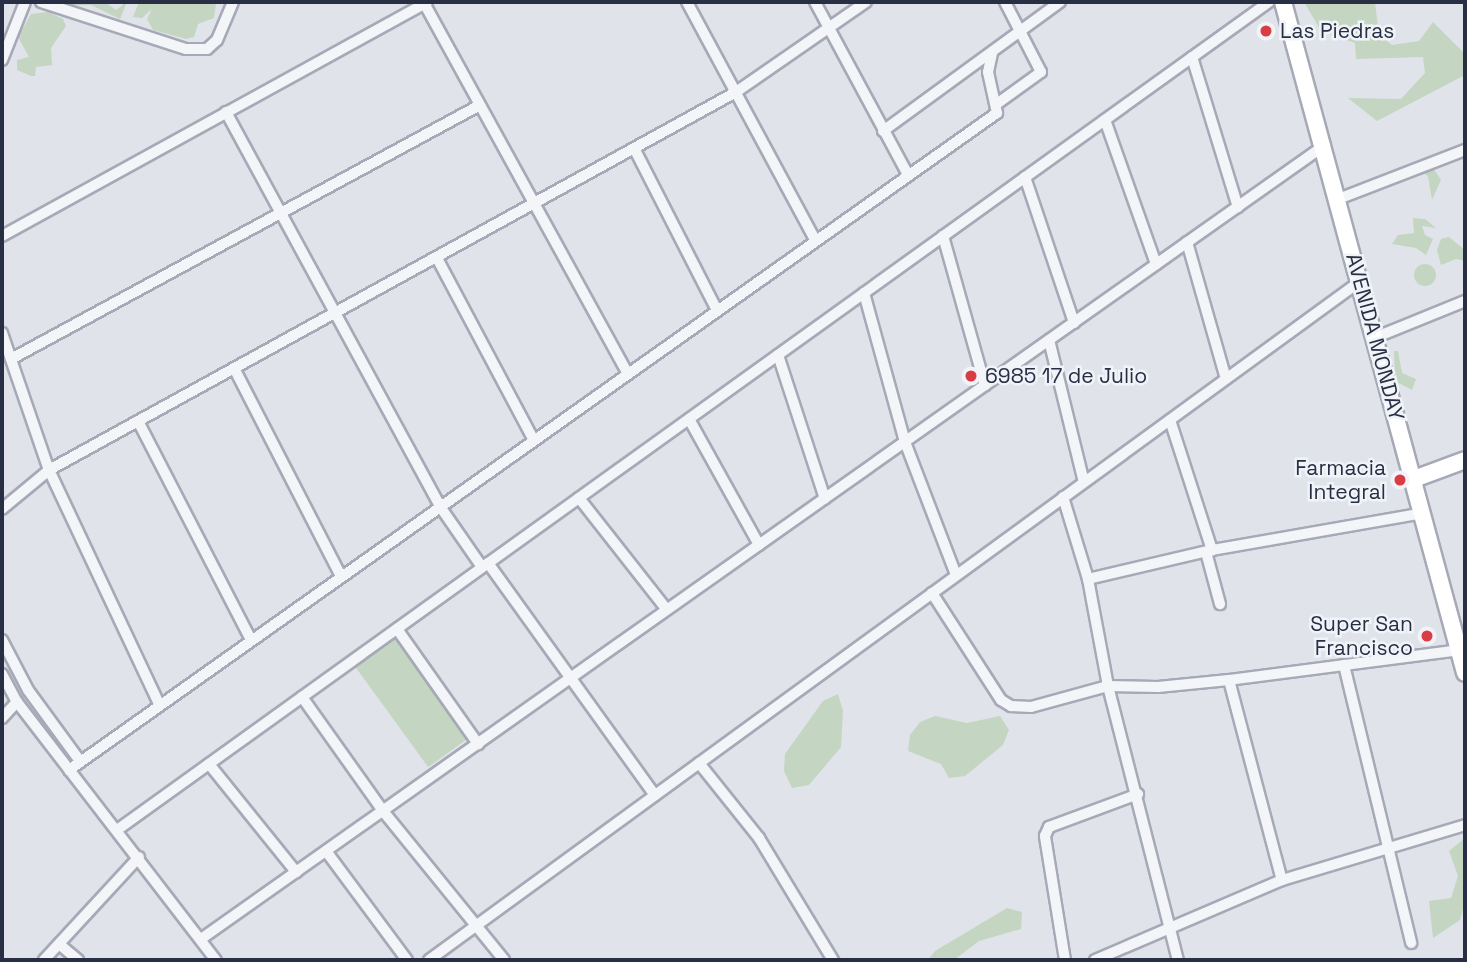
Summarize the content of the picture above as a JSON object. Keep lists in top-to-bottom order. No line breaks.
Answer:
{"streets":{"main road":["AVENIDA MONDAY"]},"places":["Las Piedras","6985 17 de Julio","Farmacia Integral","Super San Francisco"]}
